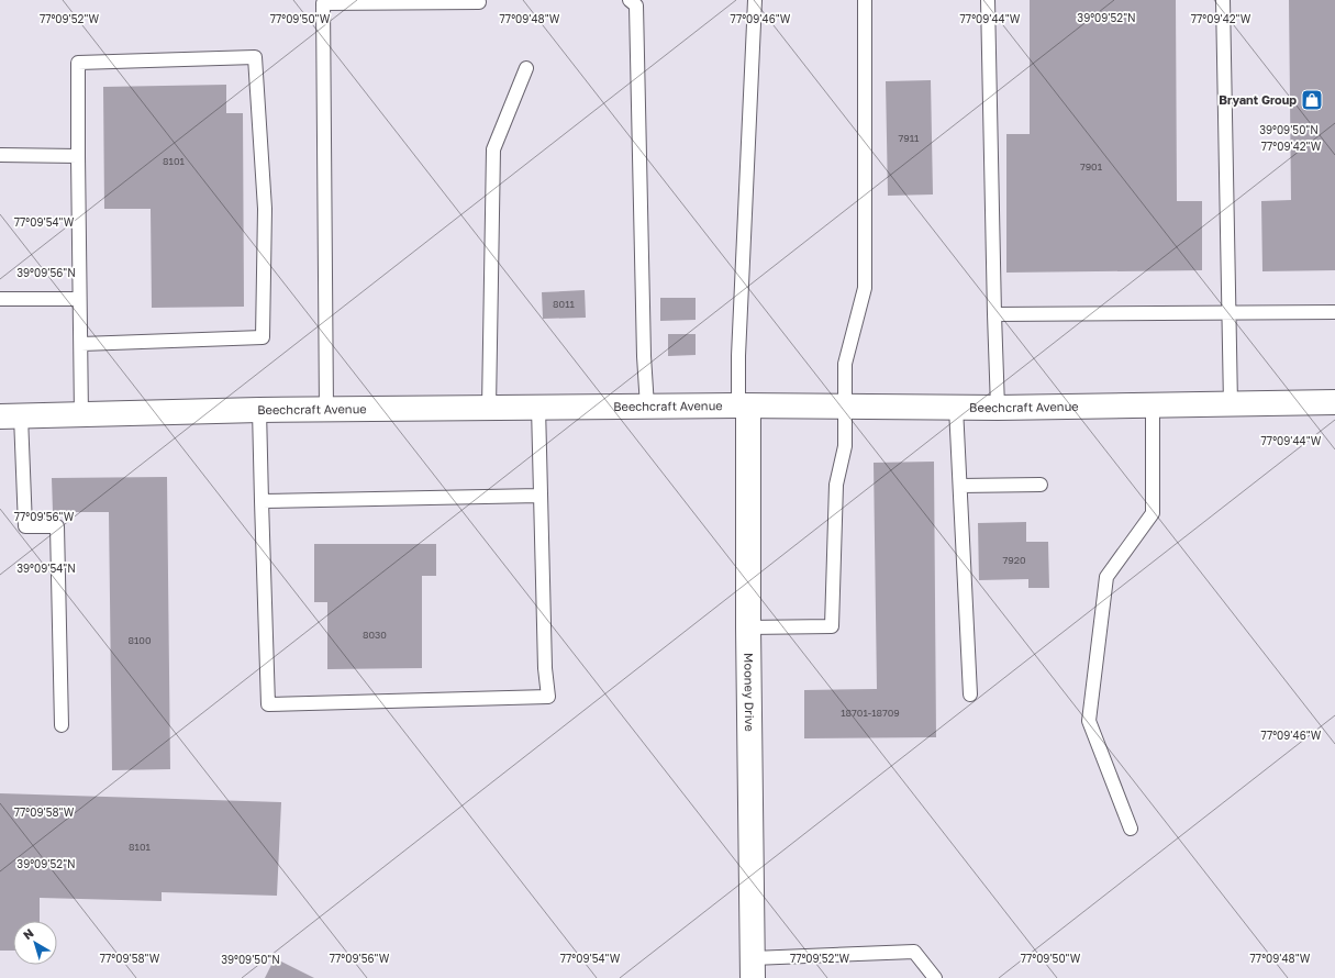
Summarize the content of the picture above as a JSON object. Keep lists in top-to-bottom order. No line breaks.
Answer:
{"streets":{"street":["Beechcraft Avenue","Mooney Drive"]},"crossings":[["Beechcraft Avenue","Mooney Drive"]],"places":{"shop":["Bryant Group"]},"house_numbers":["7911","8101","7901","8011","7920","8030","8100","18701-18709","8101"],"north":"top left","coordinates":["39°09'52\"N","77°09'44\"W","77°09'52\"W","77°09'50\"W","77°09'48\"W","77°09'46\"W","77°09'42\"W","39°09'50\"N","77°09'54\"W","39°09'56\"N","77°09'56\"W","39°09'54\"N","77°09'58\"W"]}
